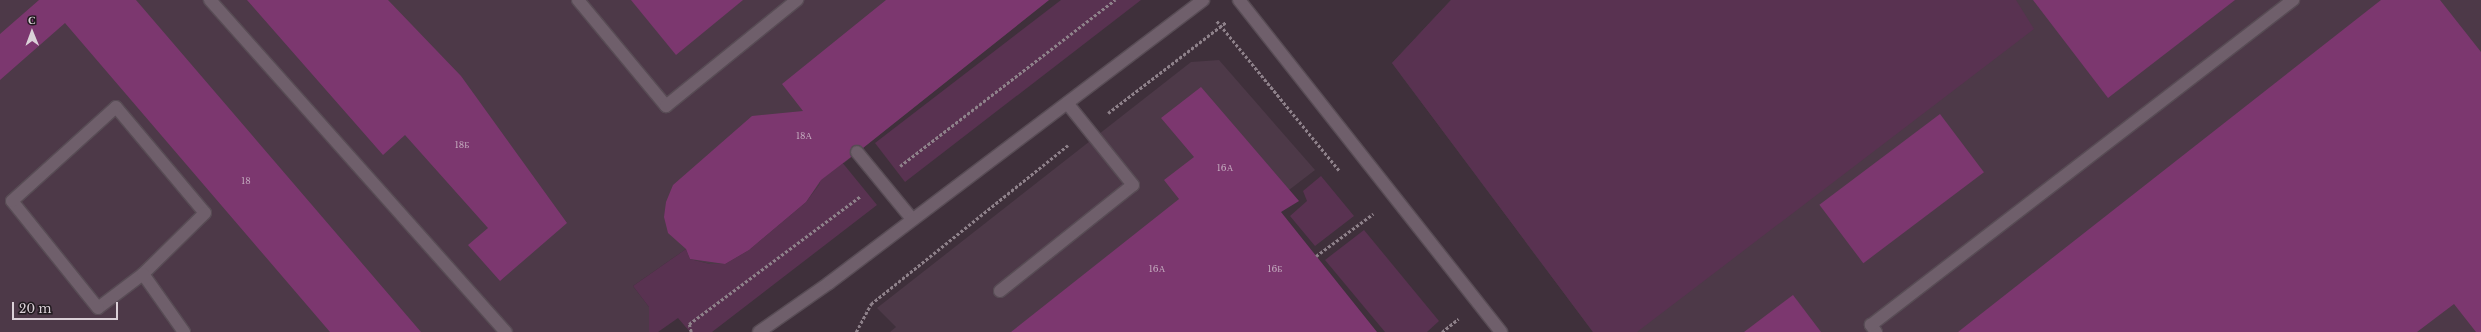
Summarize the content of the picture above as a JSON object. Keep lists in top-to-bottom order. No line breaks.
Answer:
{"house_numbers":["18А","18Б","16А","18","16А","16Б"],"scale_bar":"20 m","north":"top"}
